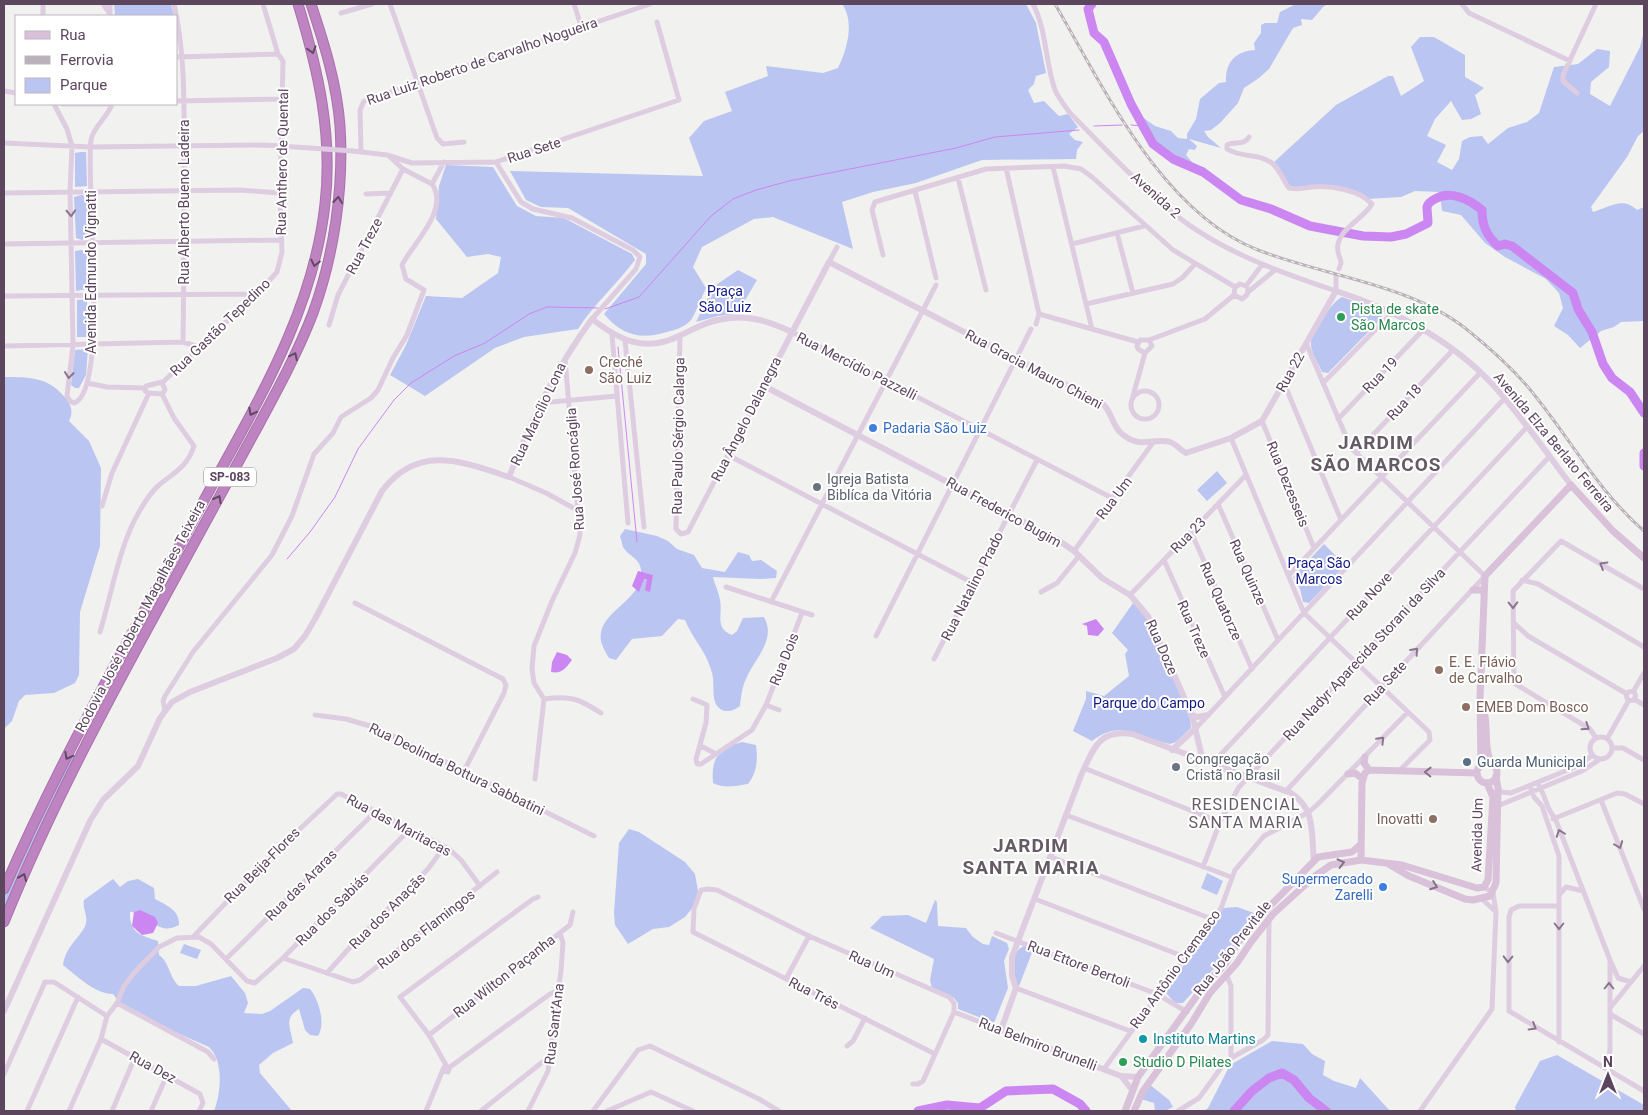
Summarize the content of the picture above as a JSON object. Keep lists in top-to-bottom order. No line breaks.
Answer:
{"streets":{"highway":["SP-083","Rodovia José Roberto Magalhães Teixeira"],"main road":["Avenida Elza Berlato Ferreira","Avenida Um","Rua João Previtale"],"street":["Rua Luiz Roberto de Carvalho Nogueira","Rua Sete","Rua Anthero de Quental","Avenida 2","Rua Alberto Bueno Ladeira","Rua Treze","Avenida Edmundo Vignatti","Rua Gastão Tepedino","Rua Mercídio Pazzelli","Rua Gracia Mauro Chieni","Rua 22","Rua 19","Rua 18","Rua Marcílio Lona","Rua Ângelo Dalanegra","Rua Paulo Sérgio Calarga","Rua José Roncáglia","Rua Dezesseis","Rua Um","Rua Frederico Bugim","Rua 23","Rua Quinze","Rua Natalino Prado","Rua Nove","Rua Quatorze","Rua Doze","Rua Nadyr Aparecida Storani da Silva","Rua Dois","Rua Deolinda Bottura Sabbatini","Rua das Maritacas","Rua Beija-Flores","Rua das Araras","Rua dos Sabiás","Rua dos Anaçãs","Rua dos Flamingos","Rua Ettore Bertoli","Rua Antônio Cremasco","Rua Wilton Paçanha","Rua Três","Rua Sant’Ana","Rua Belmiro Brunelli","Rua Dez"]},"crossings":[["Rua Luiz Roberto de Carvalho Nogueira","Rua Sete"],["Rua Sete","Rua Anthero de Quental"],["Rua Sete","Rua Alberto Bueno Ladeira"],["Rua Sete","Avenida Edmundo Vignatti"],["Rua Sete","Rua Marcílio Lona"],["Rua Anthero de Quental","Rua Gastão Tepedino"],["Avenida 2","Rua 22"],["Avenida 2","Avenida Elza Berlato Ferreira"],["Rua Treze","Rua 23"],["Rua Mercídio Pazzelli","Rua Marcílio Lona"],["Rua Mercídio Pazzelli","Rua Ângelo Dalanegra"],["Rua Mercídio Pazzelli","Rua Paulo Sérgio Calarga"],["Rua Mercídio Pazzelli","Rua Um"],["Rua Mercídio Pazzelli","Rua Natalino Prado"],["Rua Gracia Mauro Chieni","Rua Ângelo Dalanegra"],["Rua Gracia Mauro Chieni","Rua Um"],["Rua 22","Rua Dezesseis"],["Rua 19","Avenida Elza Berlato Ferreira"],["Rua 18","Avenida Elza Berlato Ferreira"],["Rua Marcílio Lona","Rua José Roncáglia"],["Rua Ângelo Dalanegra","Rua Paulo Sérgio Calarga"],["Rua Ângelo Dalanegra","Rua Frederico Bugim"],["Avenida Elza Berlato Ferreira","Rua Nove"],["Avenida Elza Berlato Ferreira","Rua Nadyr Aparecida Storani da Silva"],["Rua Um","Rua Frederico Bugim"],["Rua Um","Rua Três"],["Rua Um","Rua Belmiro Brunelli"],["Rua Frederico Bugim","Rua 23"],["Rua Frederico Bugim","Rua Natalino Prado"],["Rua Frederico Bugim","Rua Doze"],["Rua 23","Rua Quinze"],["Rua 23","Rua Quatorze"],["Rua 23","Rua Doze"],["Rua das Maritacas","Rua Beija-Flores"],["Rua das Maritacas","Rua das Araras"],["Rua das Maritacas","Rua dos Sabiás"],["Rua das Maritacas","Rua dos Anaçãs"],["Rua das Maritacas","Rua dos Flamingos"],["Avenida Um","Rua João Previtale"],["Rua das Araras","Rua dos Sabiás"],["Rua dos Anaçãs","Rua dos Flamingos"],["Rua João Previtale","Rua Ettore Bertoli"],["Rua João Previtale","Rua Belmiro Brunelli"],["Rua Ettore Bertoli","Rua Antônio Cremasco"],["Rua Antônio Cremasco","Rua Belmiro Brunelli"],["Rua Wilton Paçanha","Rua Sant’Ana"]],"districts":["JARDIM SÃO MARCOS","RESIDENCIAL SANTA MARIA","JARDIM SANTA MARIA"],"parks":["Praça São Luiz","Praça São Marcos","Parque do Campo"],"places":["Pista de skate São Marcos","Creché São Luiz","Padaria São Luiz","Igreja Batista Biblíca da Vitória","E. E. Flávio de Carvalho","EMEB Dom Bosco","Guarda Municipal","Congregação Cristã no Brasil","Inovatti","Supermercado Zarelli","Instituto Martins","Studio D Pilates"],"legend":["Rua","Ferrovia","Parque"],"north":"top"}
